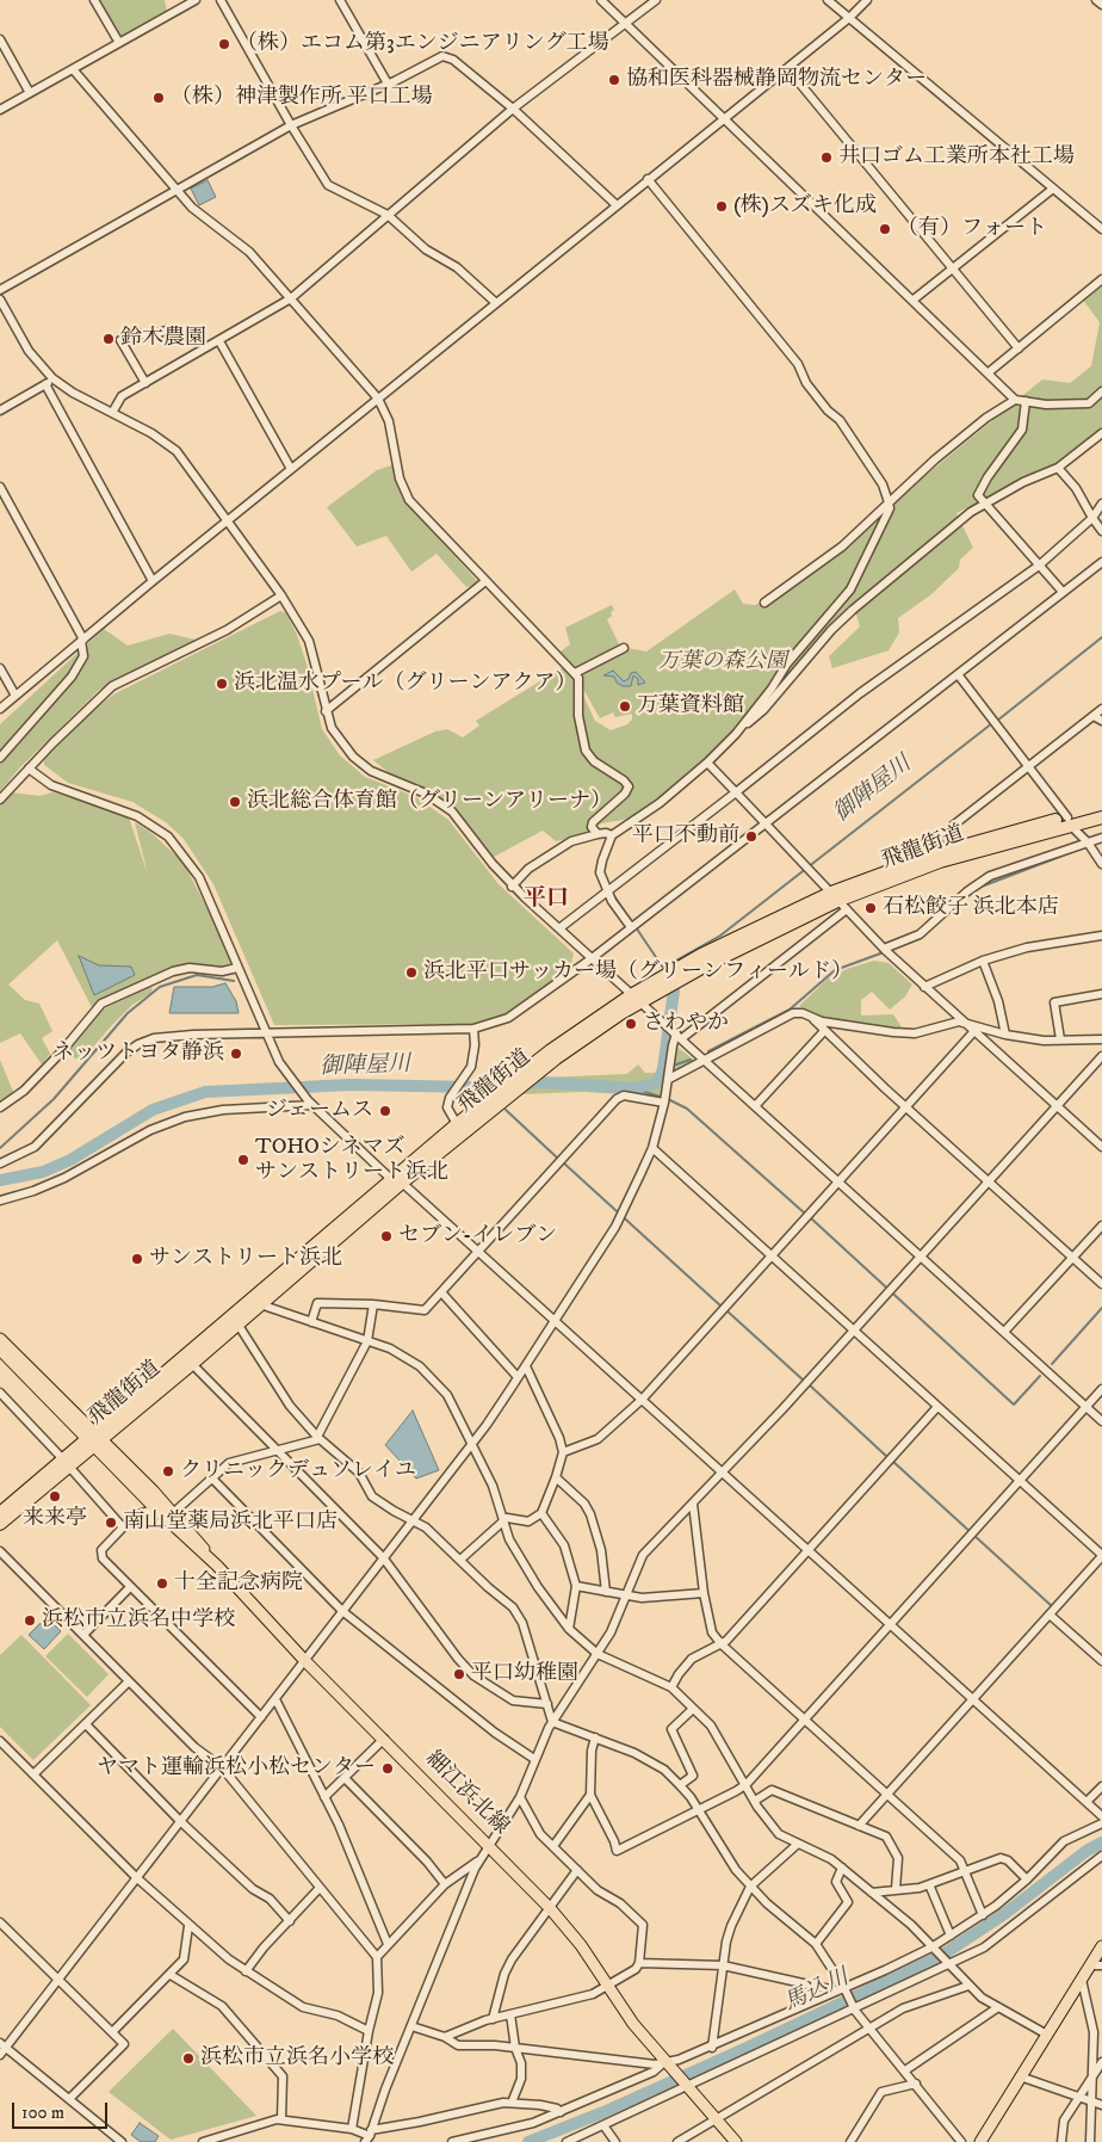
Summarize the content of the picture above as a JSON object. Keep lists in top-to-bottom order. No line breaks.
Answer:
{"streets":{"highway":["飛龍街道"],"main road":["細江浜北線"]},"crossings":[["飛龍街道","細江浜北線"]],"districts":["平口"],"water":["御陣屋川","馬込川"],"parks":["万葉の森公園"],"places":["（株）エコム第3エンジニアリング工場","協和医科器械静岡物流センター","（株）神津製作所 平口工場","井口ゴム工業所本社工場","(株)スズキ化成","（有）フォート","鈴木農園","浜北温水プール（グリーンアクア）","万葉資料館","浜北総合体育館（グリーンアリーナ）","平口不動前","石松餃子 浜北本店","浜北平口サッカー場（グリーンフィールド）","さわやか","ネッツトヨタ静浜","ジェームス","TOHOシネマズ サンストリート浜北","セブン-イレブン","サンストリート浜北","クリニックデュソレイユ","来来亭","南山堂薬局浜北平口店","十全記念病院","浜松市立浜名中学校","平口幼稚園","ヤマト運輸浜松小松センター","浜松市立浜名小学校"],"scale_bar":"100 m"}
